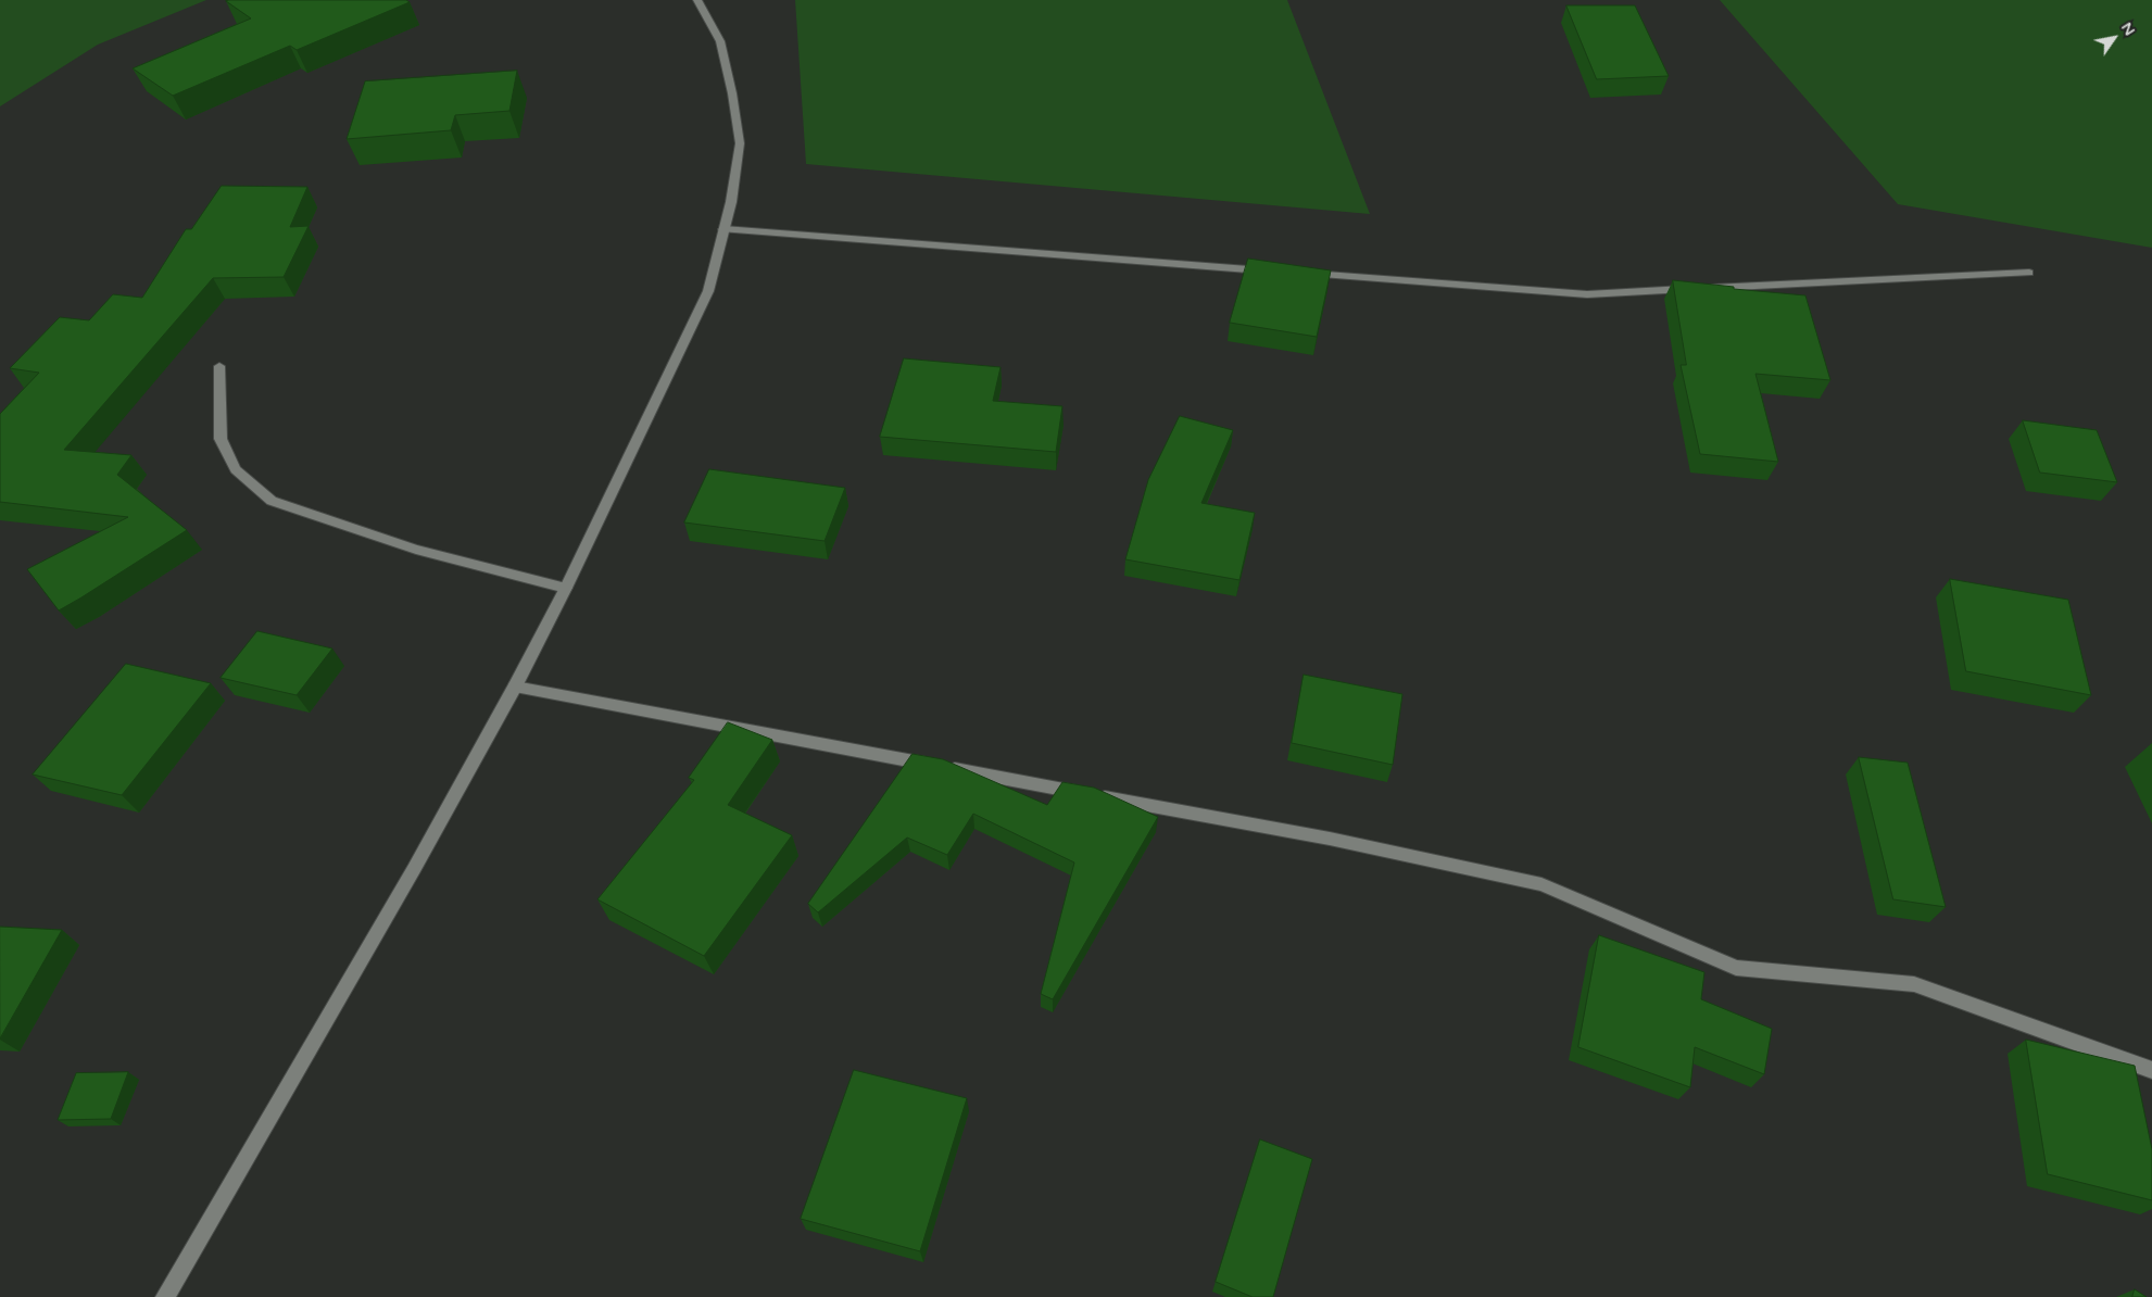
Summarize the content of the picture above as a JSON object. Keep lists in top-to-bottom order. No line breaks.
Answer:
{"north":"top right"}
